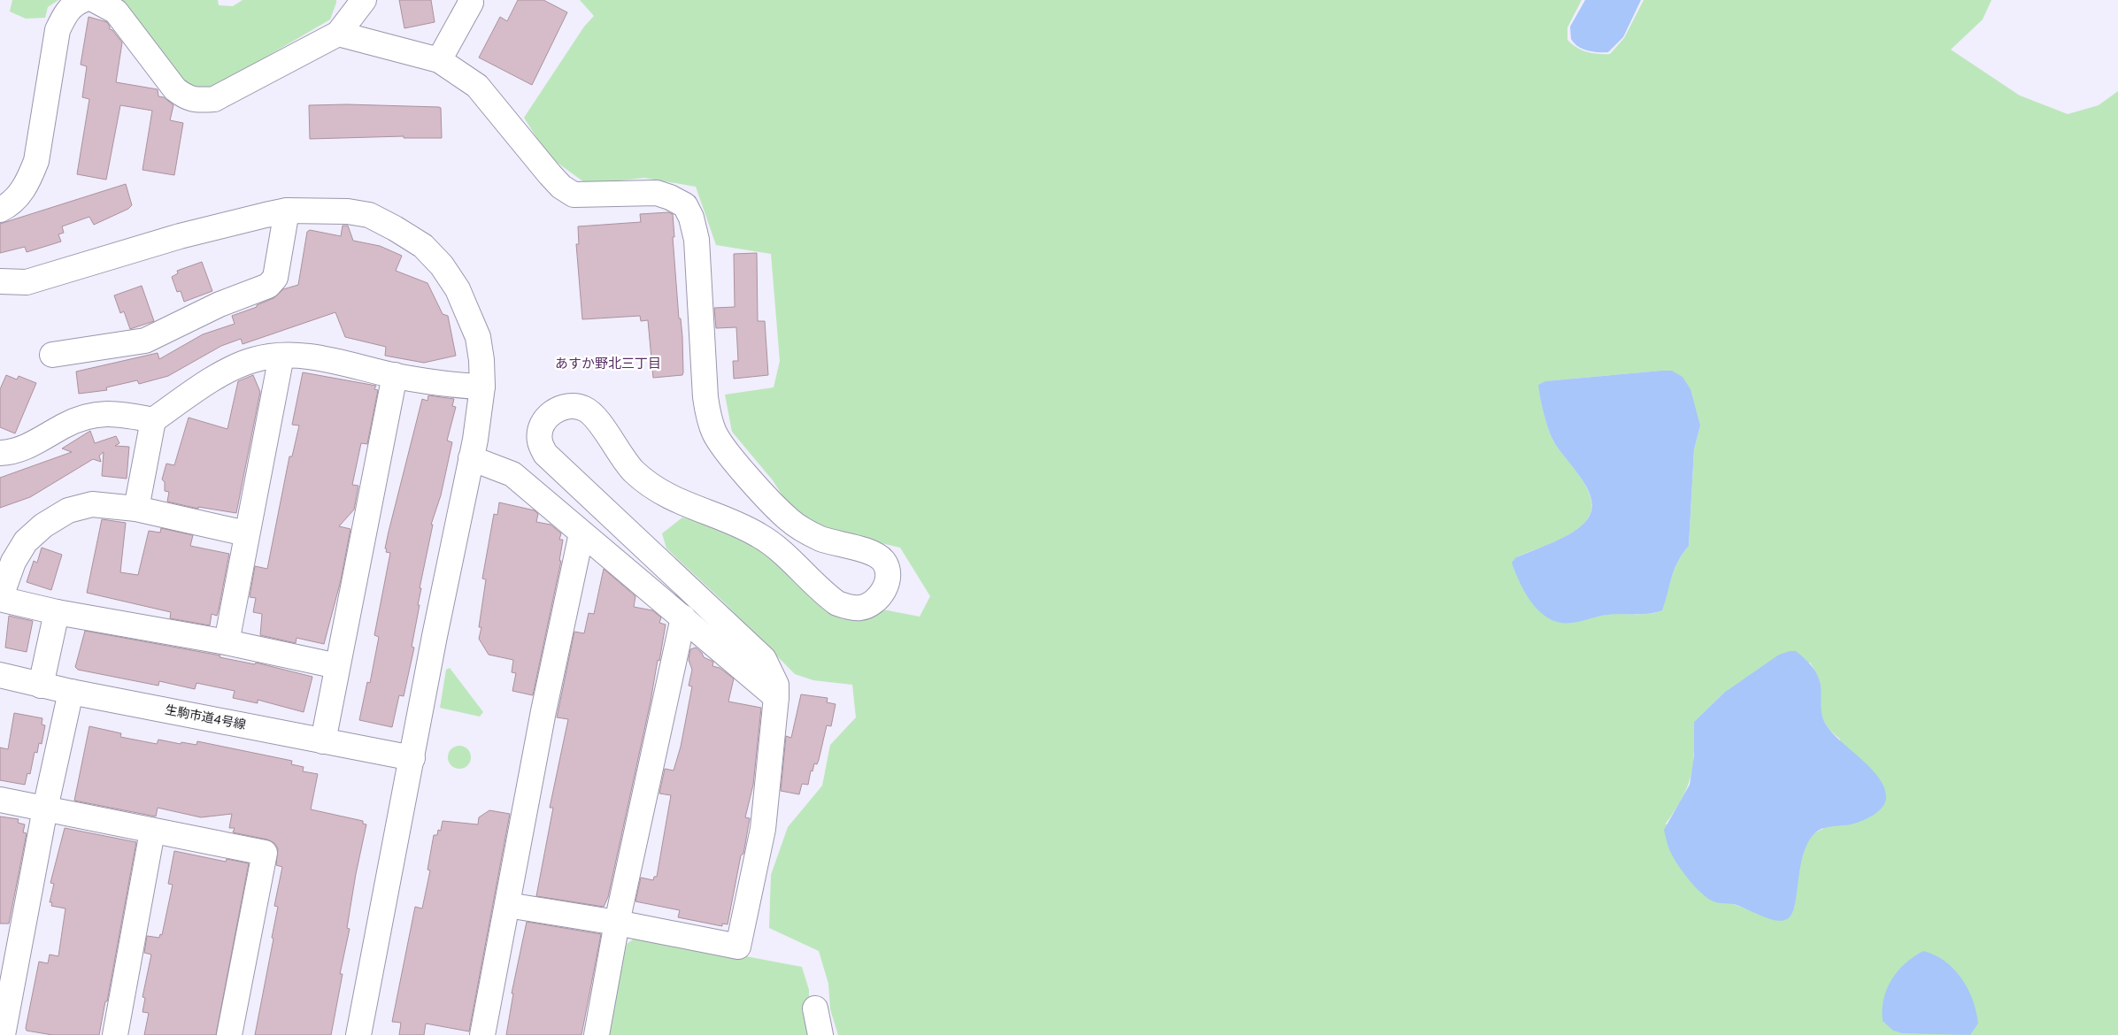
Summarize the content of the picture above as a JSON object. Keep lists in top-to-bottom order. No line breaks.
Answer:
{"streets":{"street":["生駒市道4号線"]},"districts":["あすか野北三丁目"]}
